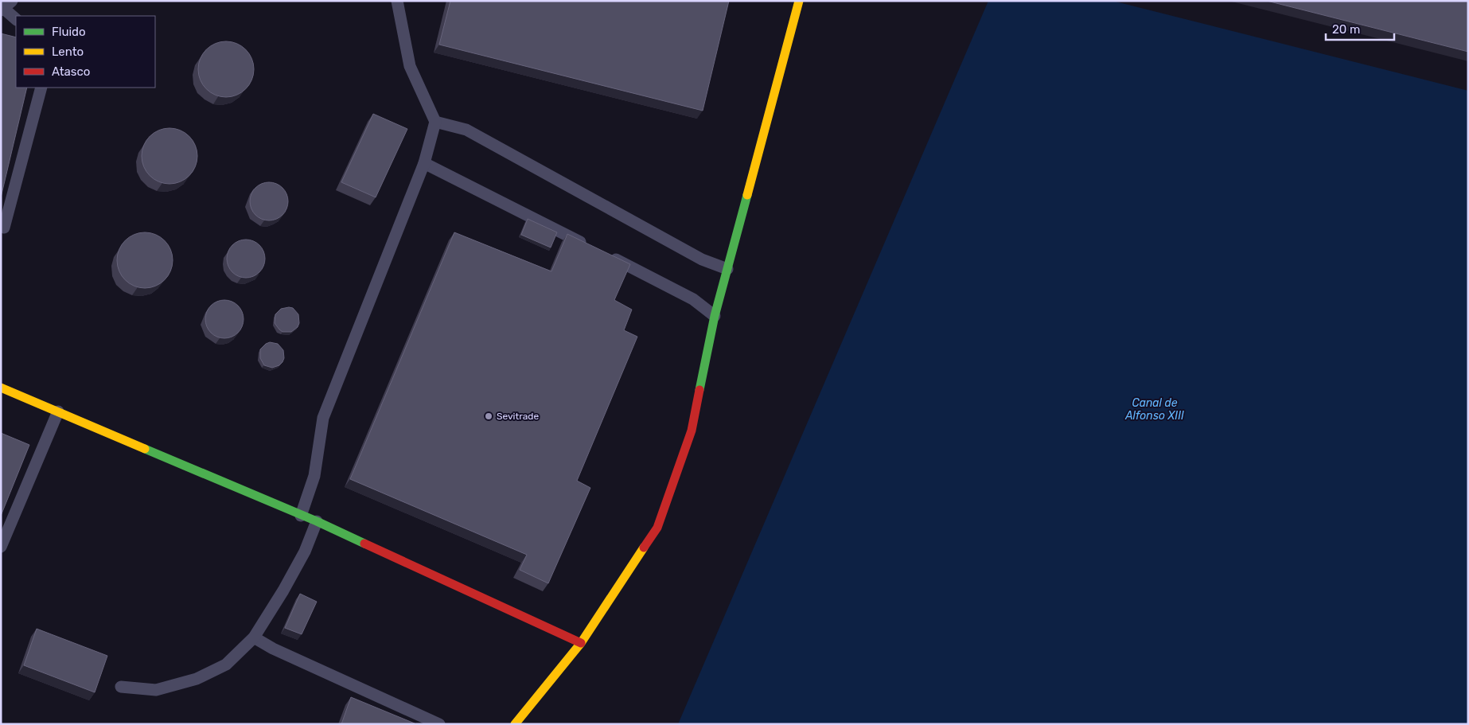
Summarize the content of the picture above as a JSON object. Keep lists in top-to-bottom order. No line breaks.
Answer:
{"water":["Canal de Alfonso XIII"],"places":["Sevitrade"],"legend":["Fluido","Lento","Atasco"],"scale_bar":"20 m"}
